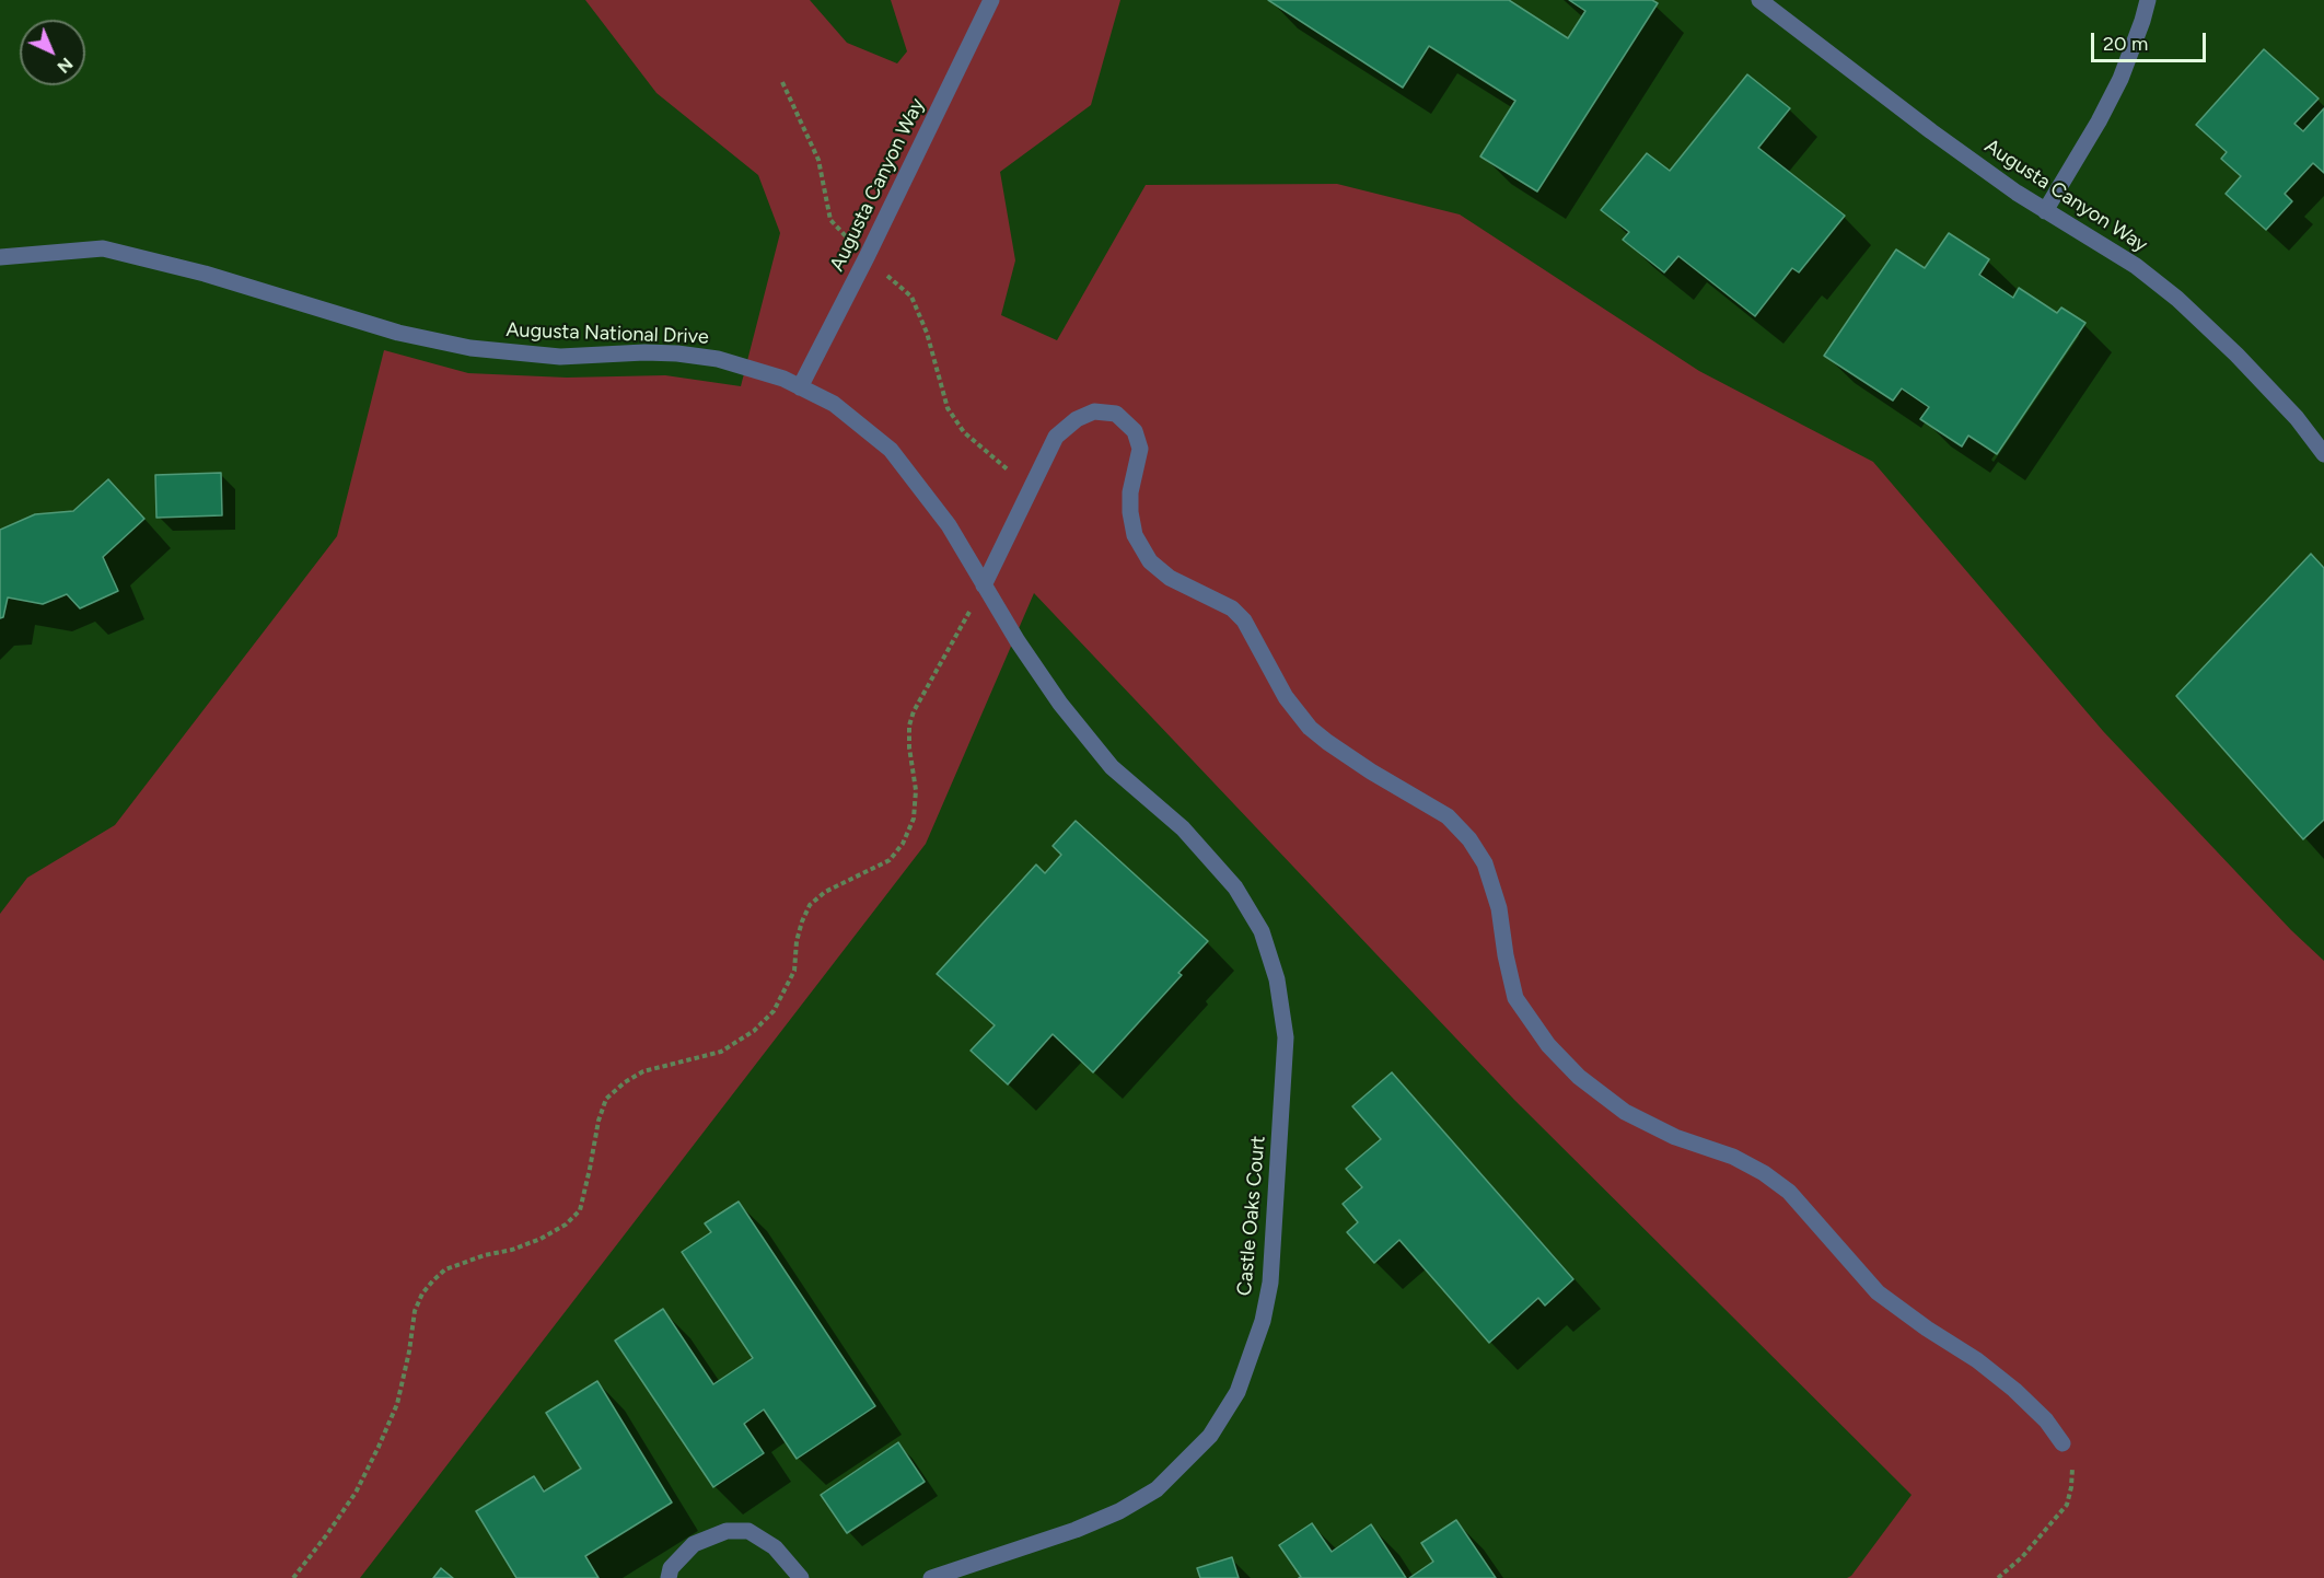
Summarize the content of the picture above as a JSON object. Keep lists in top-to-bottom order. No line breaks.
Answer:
{"streets":{"street":["Augusta Canyon Way","Augusta National Drive","Castle Oaks Court"]},"crossings":[["Augusta Canyon Way","Augusta National Drive"],["Augusta National Drive","Castle Oaks Court"]],"scale_bar":"20 m","north":"bottom right"}
